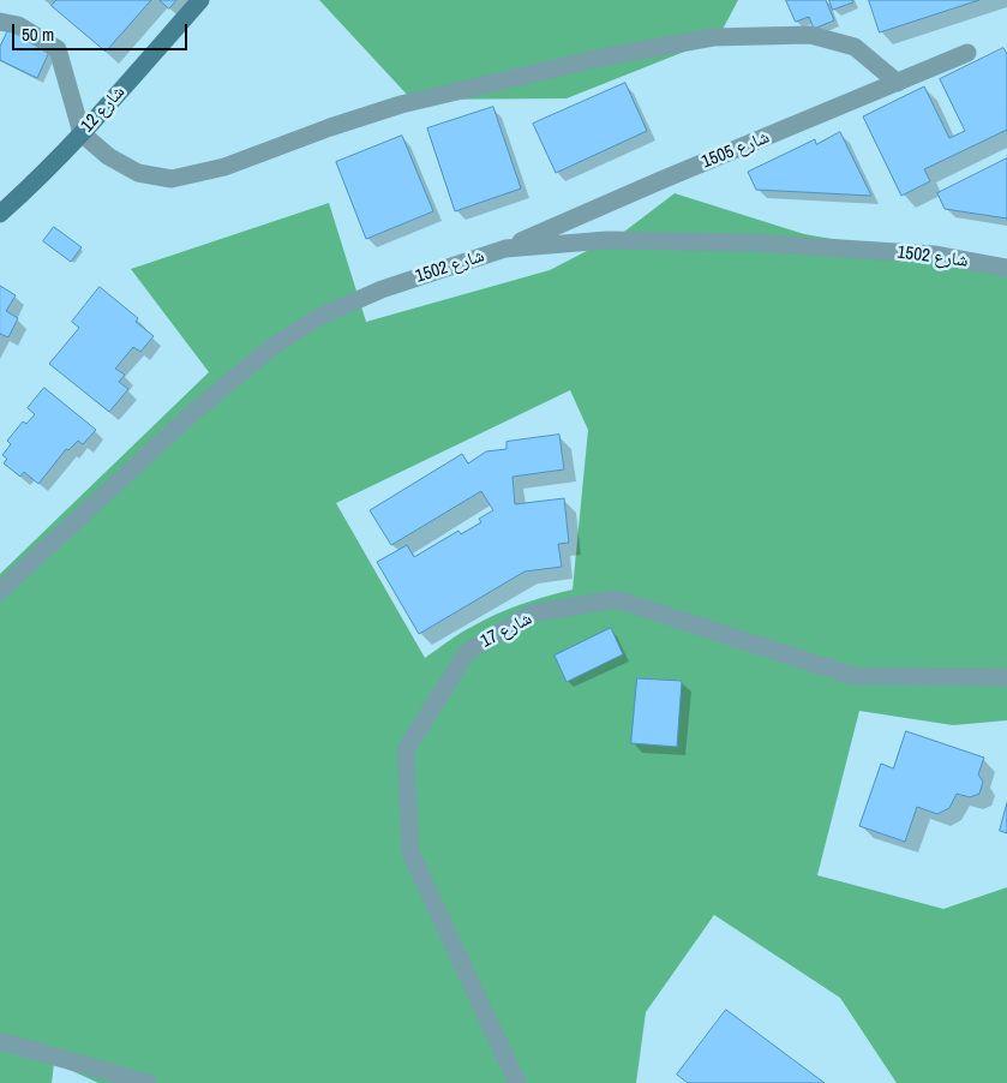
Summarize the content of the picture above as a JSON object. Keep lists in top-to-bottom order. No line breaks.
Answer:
{"streets":{"main road":["شارع 12"],"street":["شارع 1505","شارع 1502","شارع 17"]},"crossings":[["شارع 1505","شارع 1502"]],"scale_bar":"50 m"}
